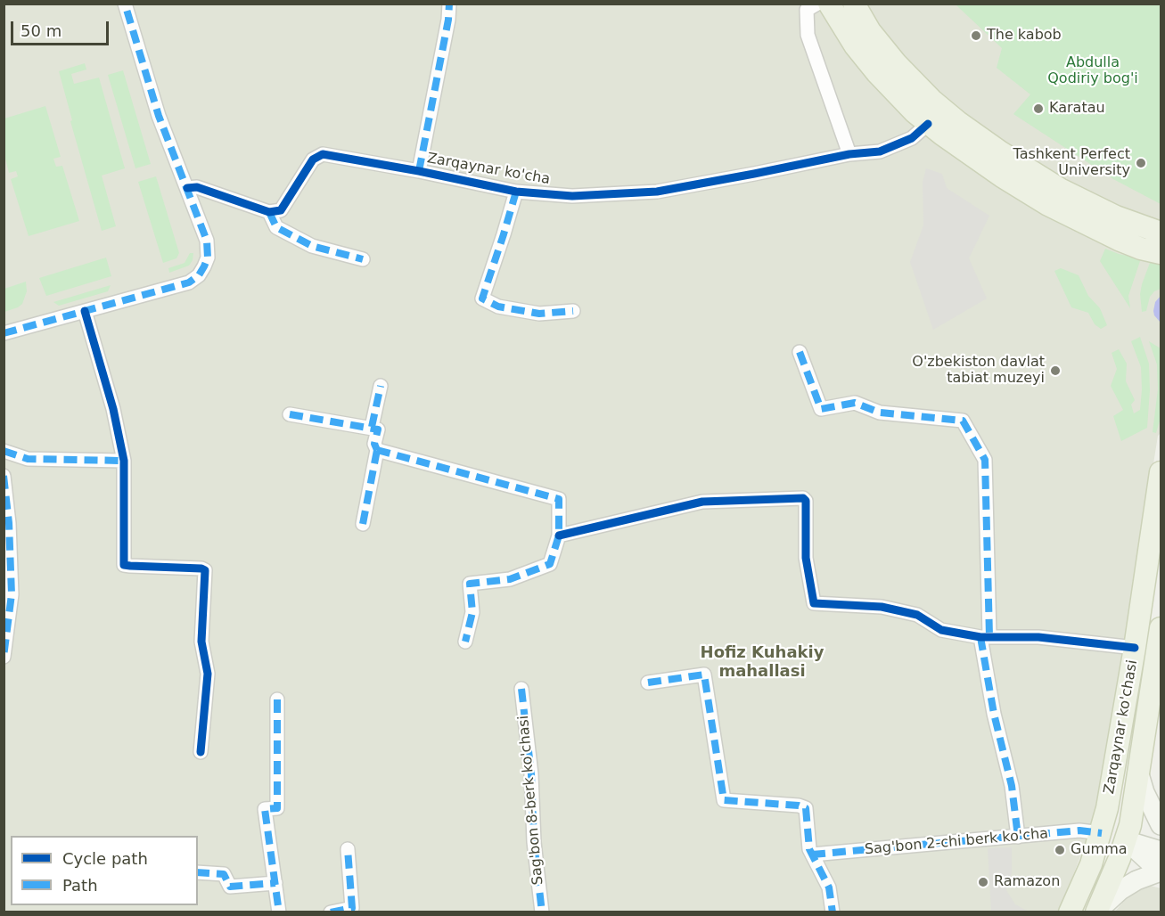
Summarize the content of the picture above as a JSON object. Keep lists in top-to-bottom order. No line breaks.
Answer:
{"streets":{"main road":["Zarqaynar ko'chasi"],"street":["Zarqaynar ko'cha","Sag'bon 8-berk ko'chasi","Sag'bon 2-chi berk ko'cha"]},"crossings":[["Zarqaynar ko'chasi","Sag'bon 2-chi berk ko'cha"]],"districts":["Hofiz Kuhakiy mahallasi"],"parks":["Abdulla Qodiriy bog'i"],"places":["The kabob","Karatau","Tashkent Perfect University","O'zbekiston davlat tabiat muzeyi","Gumma","Ramazon"],"legend":["Cycle path","Path"],"scale_bar":"50 m"}
